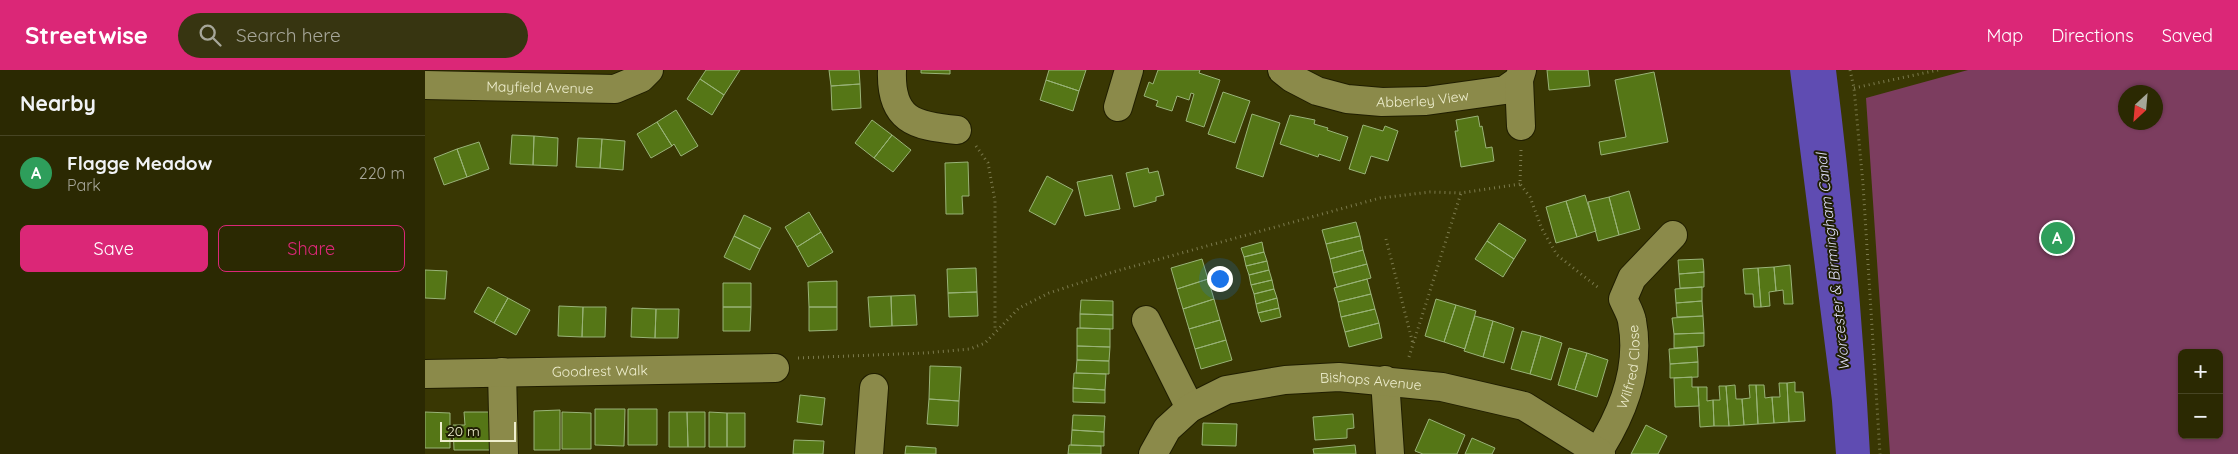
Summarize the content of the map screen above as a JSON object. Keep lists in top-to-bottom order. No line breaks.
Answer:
{"streets":{"street":["Mayfield Avenue","Abberley View","Wilfred Close","Goodrest Walk","Bishops Avenue"]},"crossings":[["Wilfred Close","Bishops Avenue"]],"water":["Worcester & Birmingham Canal"],"scale_bar":"20 m","north":"bottom left","page":{"header":"Streetwise","search":"Search here","nav":["Map","Directions","Saved"],"heading":"Nearby","list":[{"mark":"A","name":"Flagge Meadow","note":"Park","value":"220 m"}],"buttons":["Save","Share"],"pins":"A","map_buttons":["+","−"],"scale":"20 m"}}
